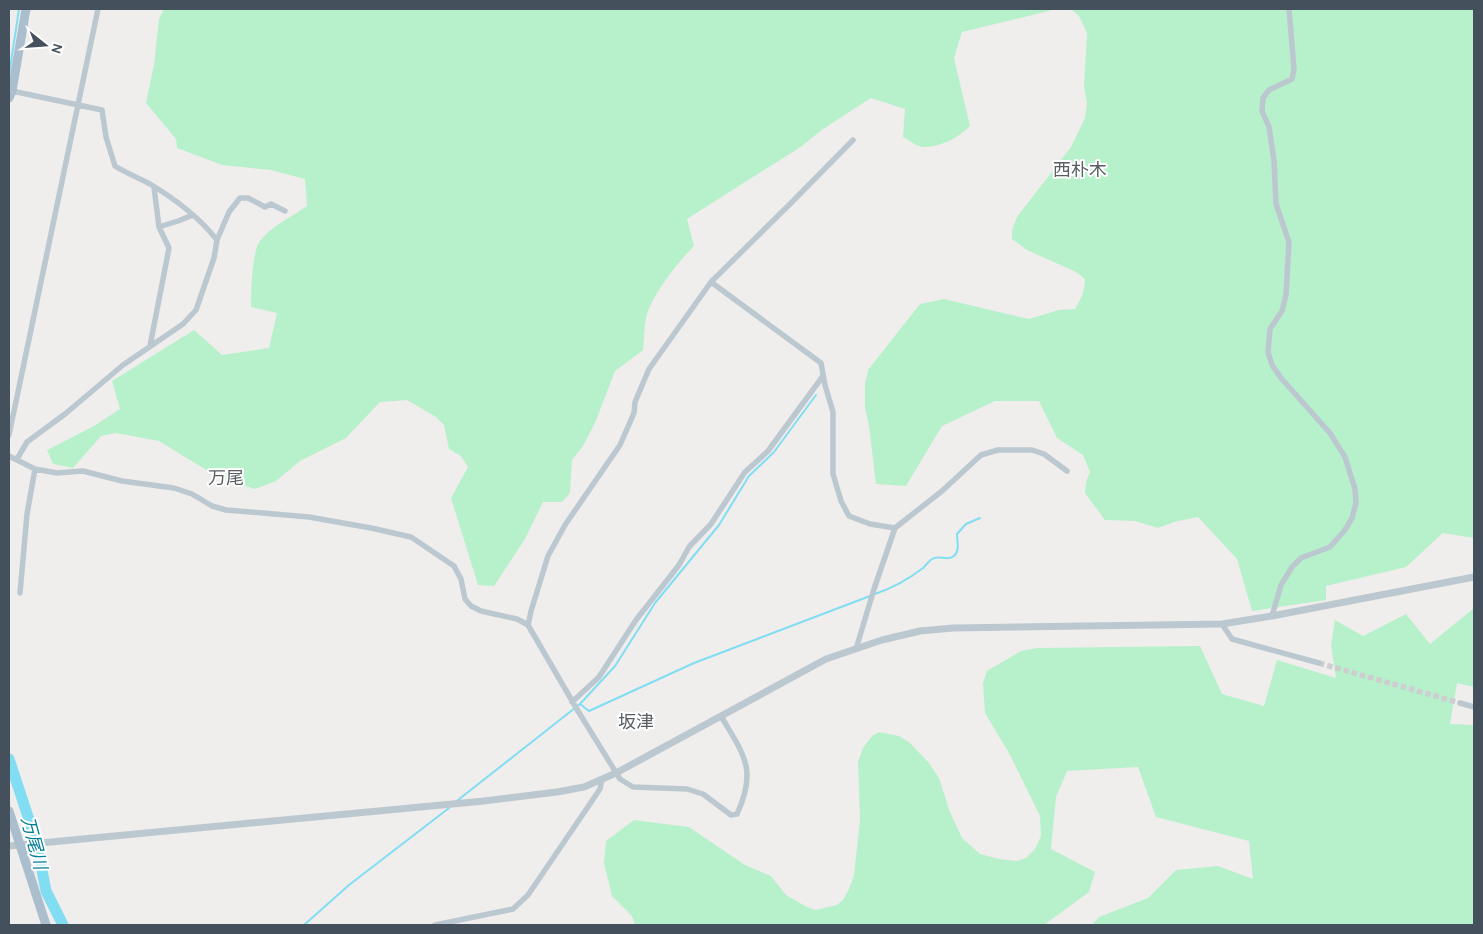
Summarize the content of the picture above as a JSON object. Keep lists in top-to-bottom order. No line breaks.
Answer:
{"districts":["西朴木","万尾","坂津"],"water":["万尾川"],"north":"right"}
